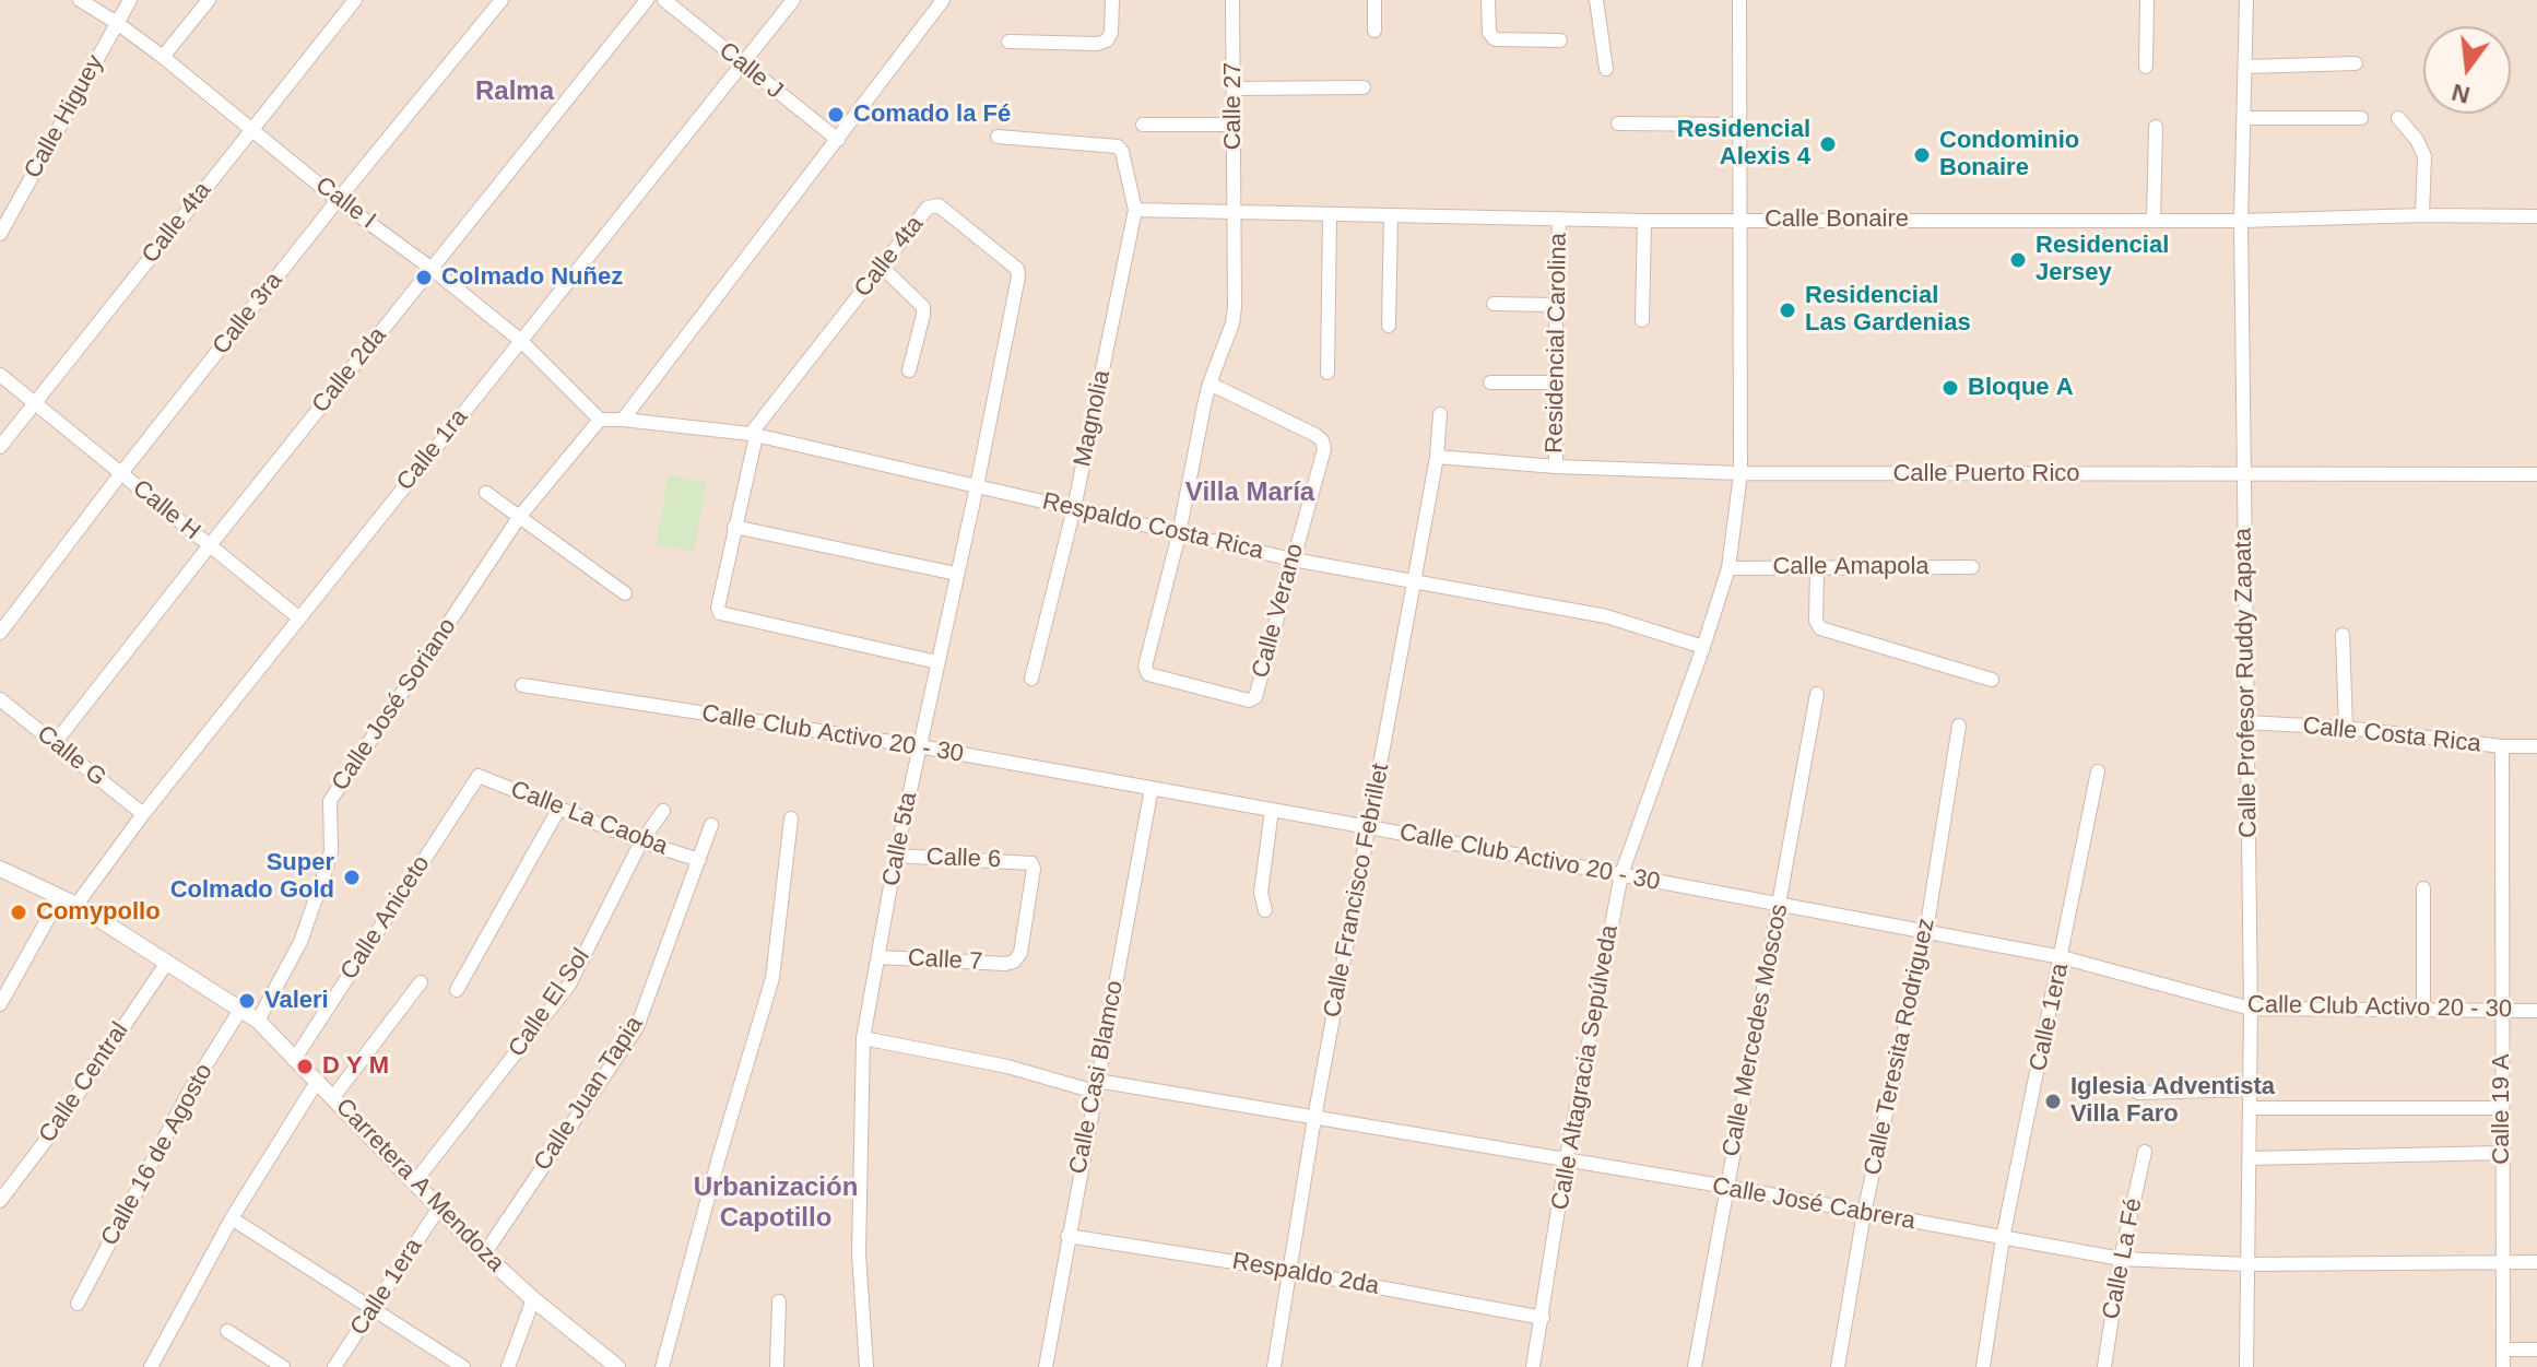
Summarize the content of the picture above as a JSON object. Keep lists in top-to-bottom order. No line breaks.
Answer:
{"streets":{"street":["Calle J","Calle 27","Calle Higuey","Calle I","Calle Bonaire","Calle 4ta","Calle 3ra","Residencial Carolina","Calle 2da","Magnolia","Calle 1ra","Calle Puerto Rico","Calle H","Respaldo Costa Rica","Calle Amapola","Calle Verano","Calle Profesor Ruddy Zapata","Calle José Soriano","Calle Club Activo 20 - 30","Calle Costa Rica","Calle G","Calle La Caoba","Calle 5ta","Calle 6","Calle Francisco Febrillet","Calle Aniceto","Calle 7","Calle El Sol","Calle 1era","Calle Mercedes Moscos","Calle Teresita Rodriguez","Calle Altagracia Sepúlveda","Calle Casi Blamco","Calle Central","Calle Juan Tapia","Calle 19 A","Calle 16 de Agosto","Carretera A Mendoza","Calle José Cabrera","Calle La Fé","Respaldo 2da"]},"crossings":[["Calle J","Calle 1ra"],["Calle 27","Calle Bonaire"],["Calle 27","Respaldo Costa Rica"],["Calle 27","Calle Verano"],["Calle Higuey","Calle I"],["Calle I","Calle 4ta"],["Calle I","Calle 3ra"],["Calle I","Calle 2da"],["Calle I","Calle 1ra"],["Calle I","Respaldo Costa Rica"],["Calle I","Calle José Soriano"],["Calle Bonaire","Residencial Carolina"],["Calle Bonaire","Magnolia"],["Calle Bonaire","Calle Profesor Ruddy Zapata"],["Calle Bonaire","Calle Altagracia Sepúlveda"],["Calle 4ta","Calle H"],["Calle 4ta","Respaldo Costa Rica"],["Calle 4ta","Calle 5ta"],["Calle 3ra","Calle H"],["Residencial Carolina","Calle Puerto Rico"],["Calle 2da","Calle H"],["Calle 2da","Calle G"],["Magnolia","Respaldo Costa Rica"],["Calle 1ra","Calle H"],["Calle 1ra","Calle G"],["Calle 1ra","Carretera A Mendoza"],["Calle Puerto Rico","Calle Profesor Ruddy Zapata"],["Calle Puerto Rico","Calle Francisco Febrillet"],["Calle Puerto Rico","Calle Altagracia Sepúlveda"],["Respaldo Costa Rica","Calle Verano"],["Respaldo Costa Rica","Calle José Soriano"],["Respaldo Costa Rica","Calle 5ta"],["Respaldo Costa Rica","Calle Francisco Febrillet"],["Respaldo Costa Rica","Calle Altagracia Sepúlveda"],["Calle Amapola","Calle Altagracia Sepúlveda"],["Calle Profesor Ruddy Zapata","Calle Club Activo 20 - 30"],["Calle Profesor Ruddy Zapata","Calle Costa Rica"],["Calle Profesor Ruddy Zapata","Calle José Cabrera"],["Calle José Soriano","Carretera A Mendoza"],["Calle Club Activo 20 - 30","Calle 5ta"],["Calle Club Activo 20 - 30","Calle Francisco Febrillet"],["Calle Club Activo 20 - 30","Calle 1era"],["Calle Club Activo 20 - 30","Calle Mercedes Moscos"],["Calle Club Activo 20 - 30","Calle Teresita Rodriguez"],["Calle Club Activo 20 - 30","Calle Altagracia Sepúlveda"],["Calle Club Activo 20 - 30","Calle Casi Blamco"],["Calle Club Activo 20 - 30","Calle 19 A"],["Calle Costa Rica","Calle 19 A"],["Calle La Caoba","Calle Aniceto"],["Calle La Caoba","Calle El Sol"],["Calle La Caoba","Calle Juan Tapia"],["Calle 5ta","Calle 6"],["Calle 5ta","Calle 7"],["Calle 5ta","Calle José Cabrera"],["Calle 6","Calle 7"],["Calle Francisco Febrillet","Calle José Cabrera"],["Calle Francisco Febrillet","Respaldo 2da"],["Calle Aniceto","Carretera A Mendoza"],["Calle El Sol","Carretera A Mendoza"],["Calle 1era","Carretera A Mendoza"],["Calle 1era","Calle José Cabrera"],["Calle Mercedes Moscos","Calle José Cabrera"],["Calle Teresita Rodriguez","Calle José Cabrera"],["Calle Altagracia Sepúlveda","Calle José Cabrera"],["Calle Altagracia Sepúlveda","Respaldo 2da"],["Calle Casi Blamco","Calle José Cabrera"],["Calle Casi Blamco","Respaldo 2da"],["Calle Central","Carretera A Mendoza"],["Calle Juan Tapia","Carretera A Mendoza"],["Calle 19 A","Calle José Cabrera"],["Calle 16 de Agosto","Carretera A Mendoza"],["Calle José Cabrera","Calle La Fé"]],"districts":["Ralma","Villa María","Urbanización Capotillo"],"places":["Comado la Fé","Residencial Alexis 4","Condominio Bonaire","Residencial Jersey","Colmado Nuñez","Residencial Las Gardenias","Bloque A","Super Colmado Gold","Comypollo","Valeri","D Y M","Iglesia Adventista Villa Faro"],"north":"bottom"}
